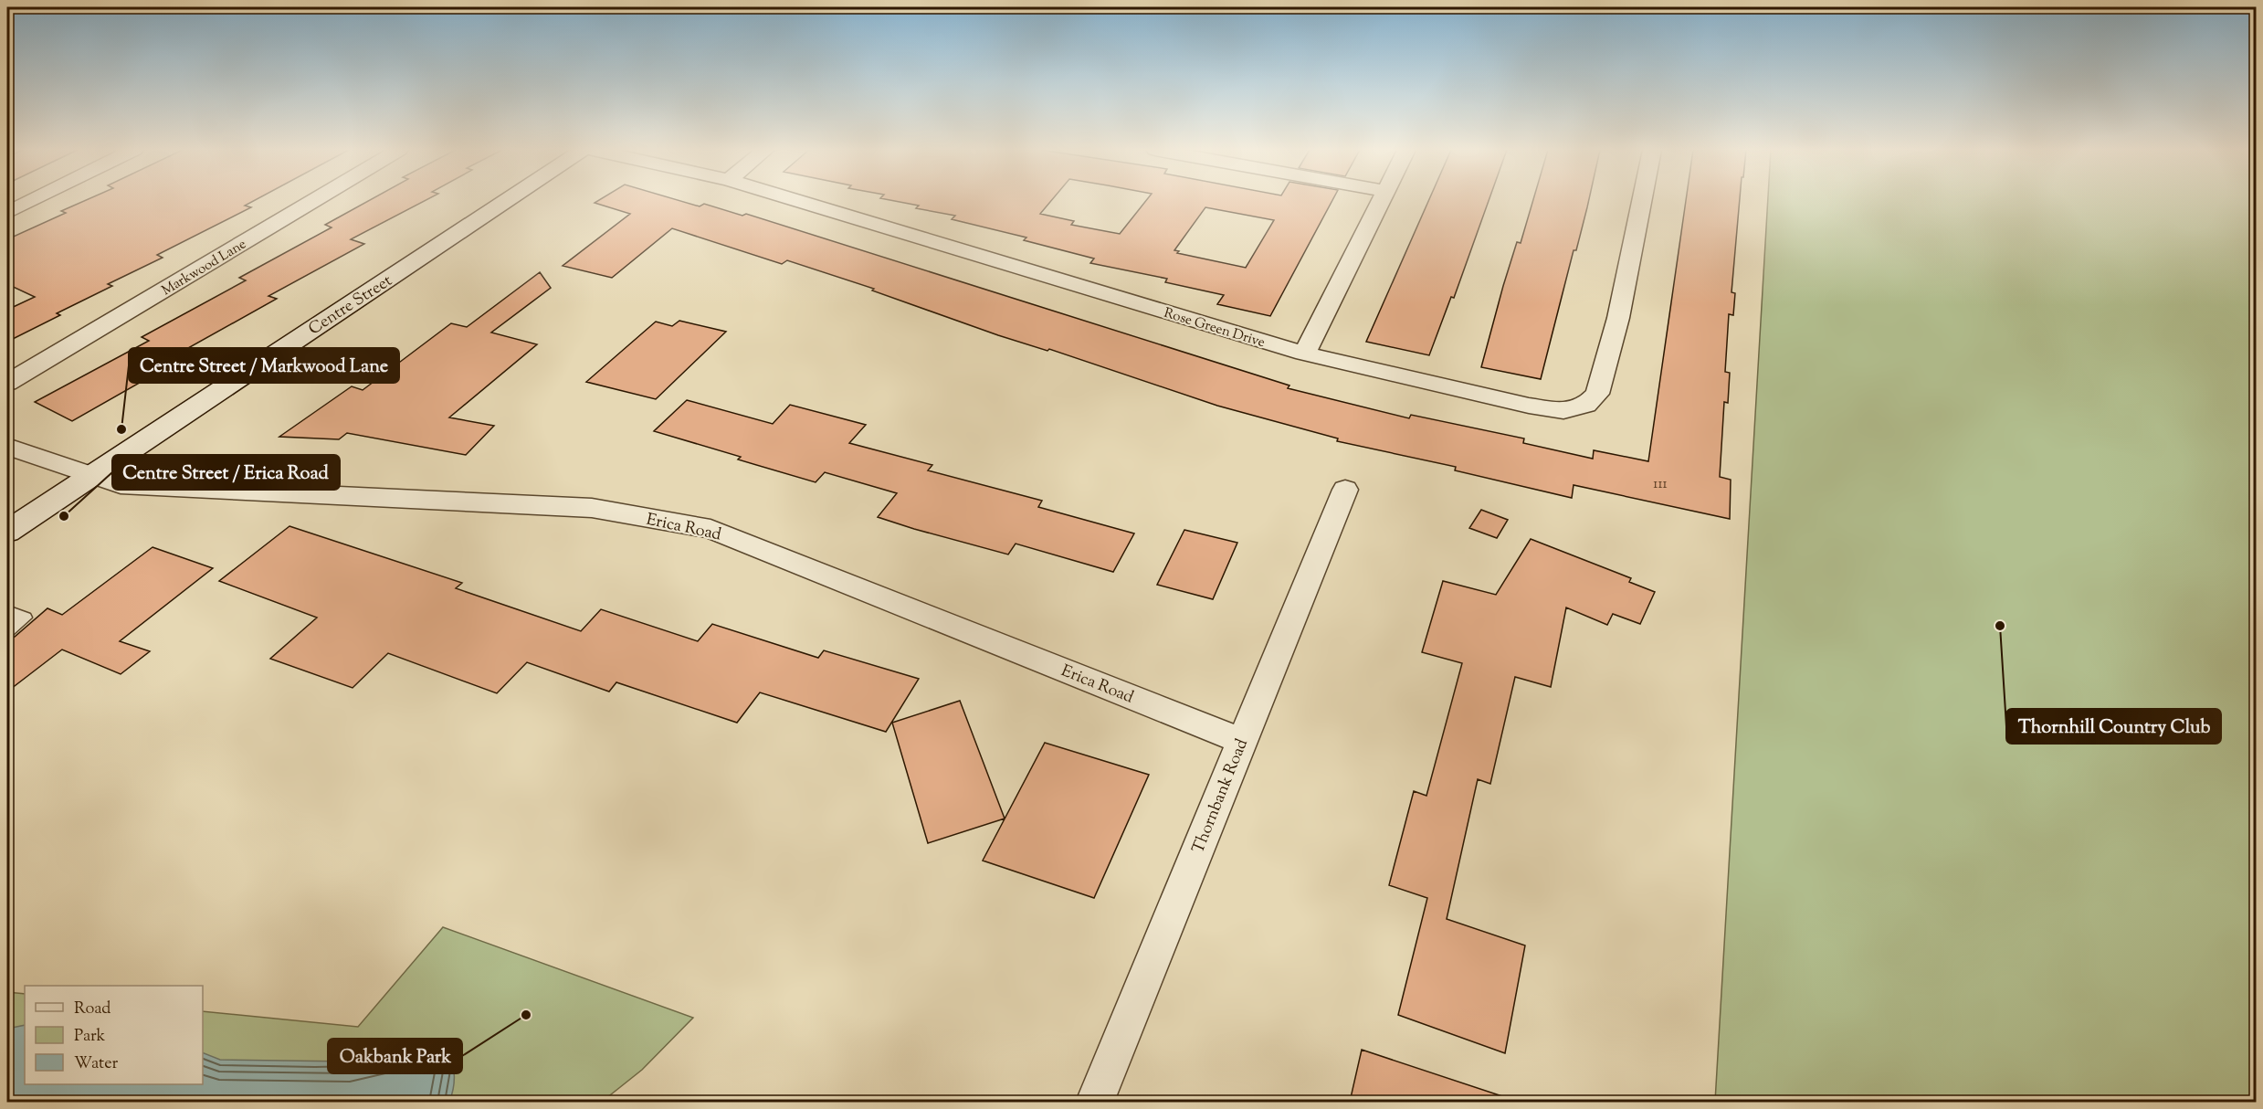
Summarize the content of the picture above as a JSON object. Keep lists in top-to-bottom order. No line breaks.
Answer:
{"streets":{"main road":["Centre Street"],"street":["Markwood Lane","Rose Green Drive","Erica Road","Thornbank Road"]},"crossings":[["Centre Street","Erica Road"],["Erica Road","Thornbank Road"]],"places":["Centre Street / Markwood Lane","Centre Street / Erica Road","Thornhill Country Club","Oakbank Park"],"house_numbers":["111"],"legend":["Road","Park","Water"]}
